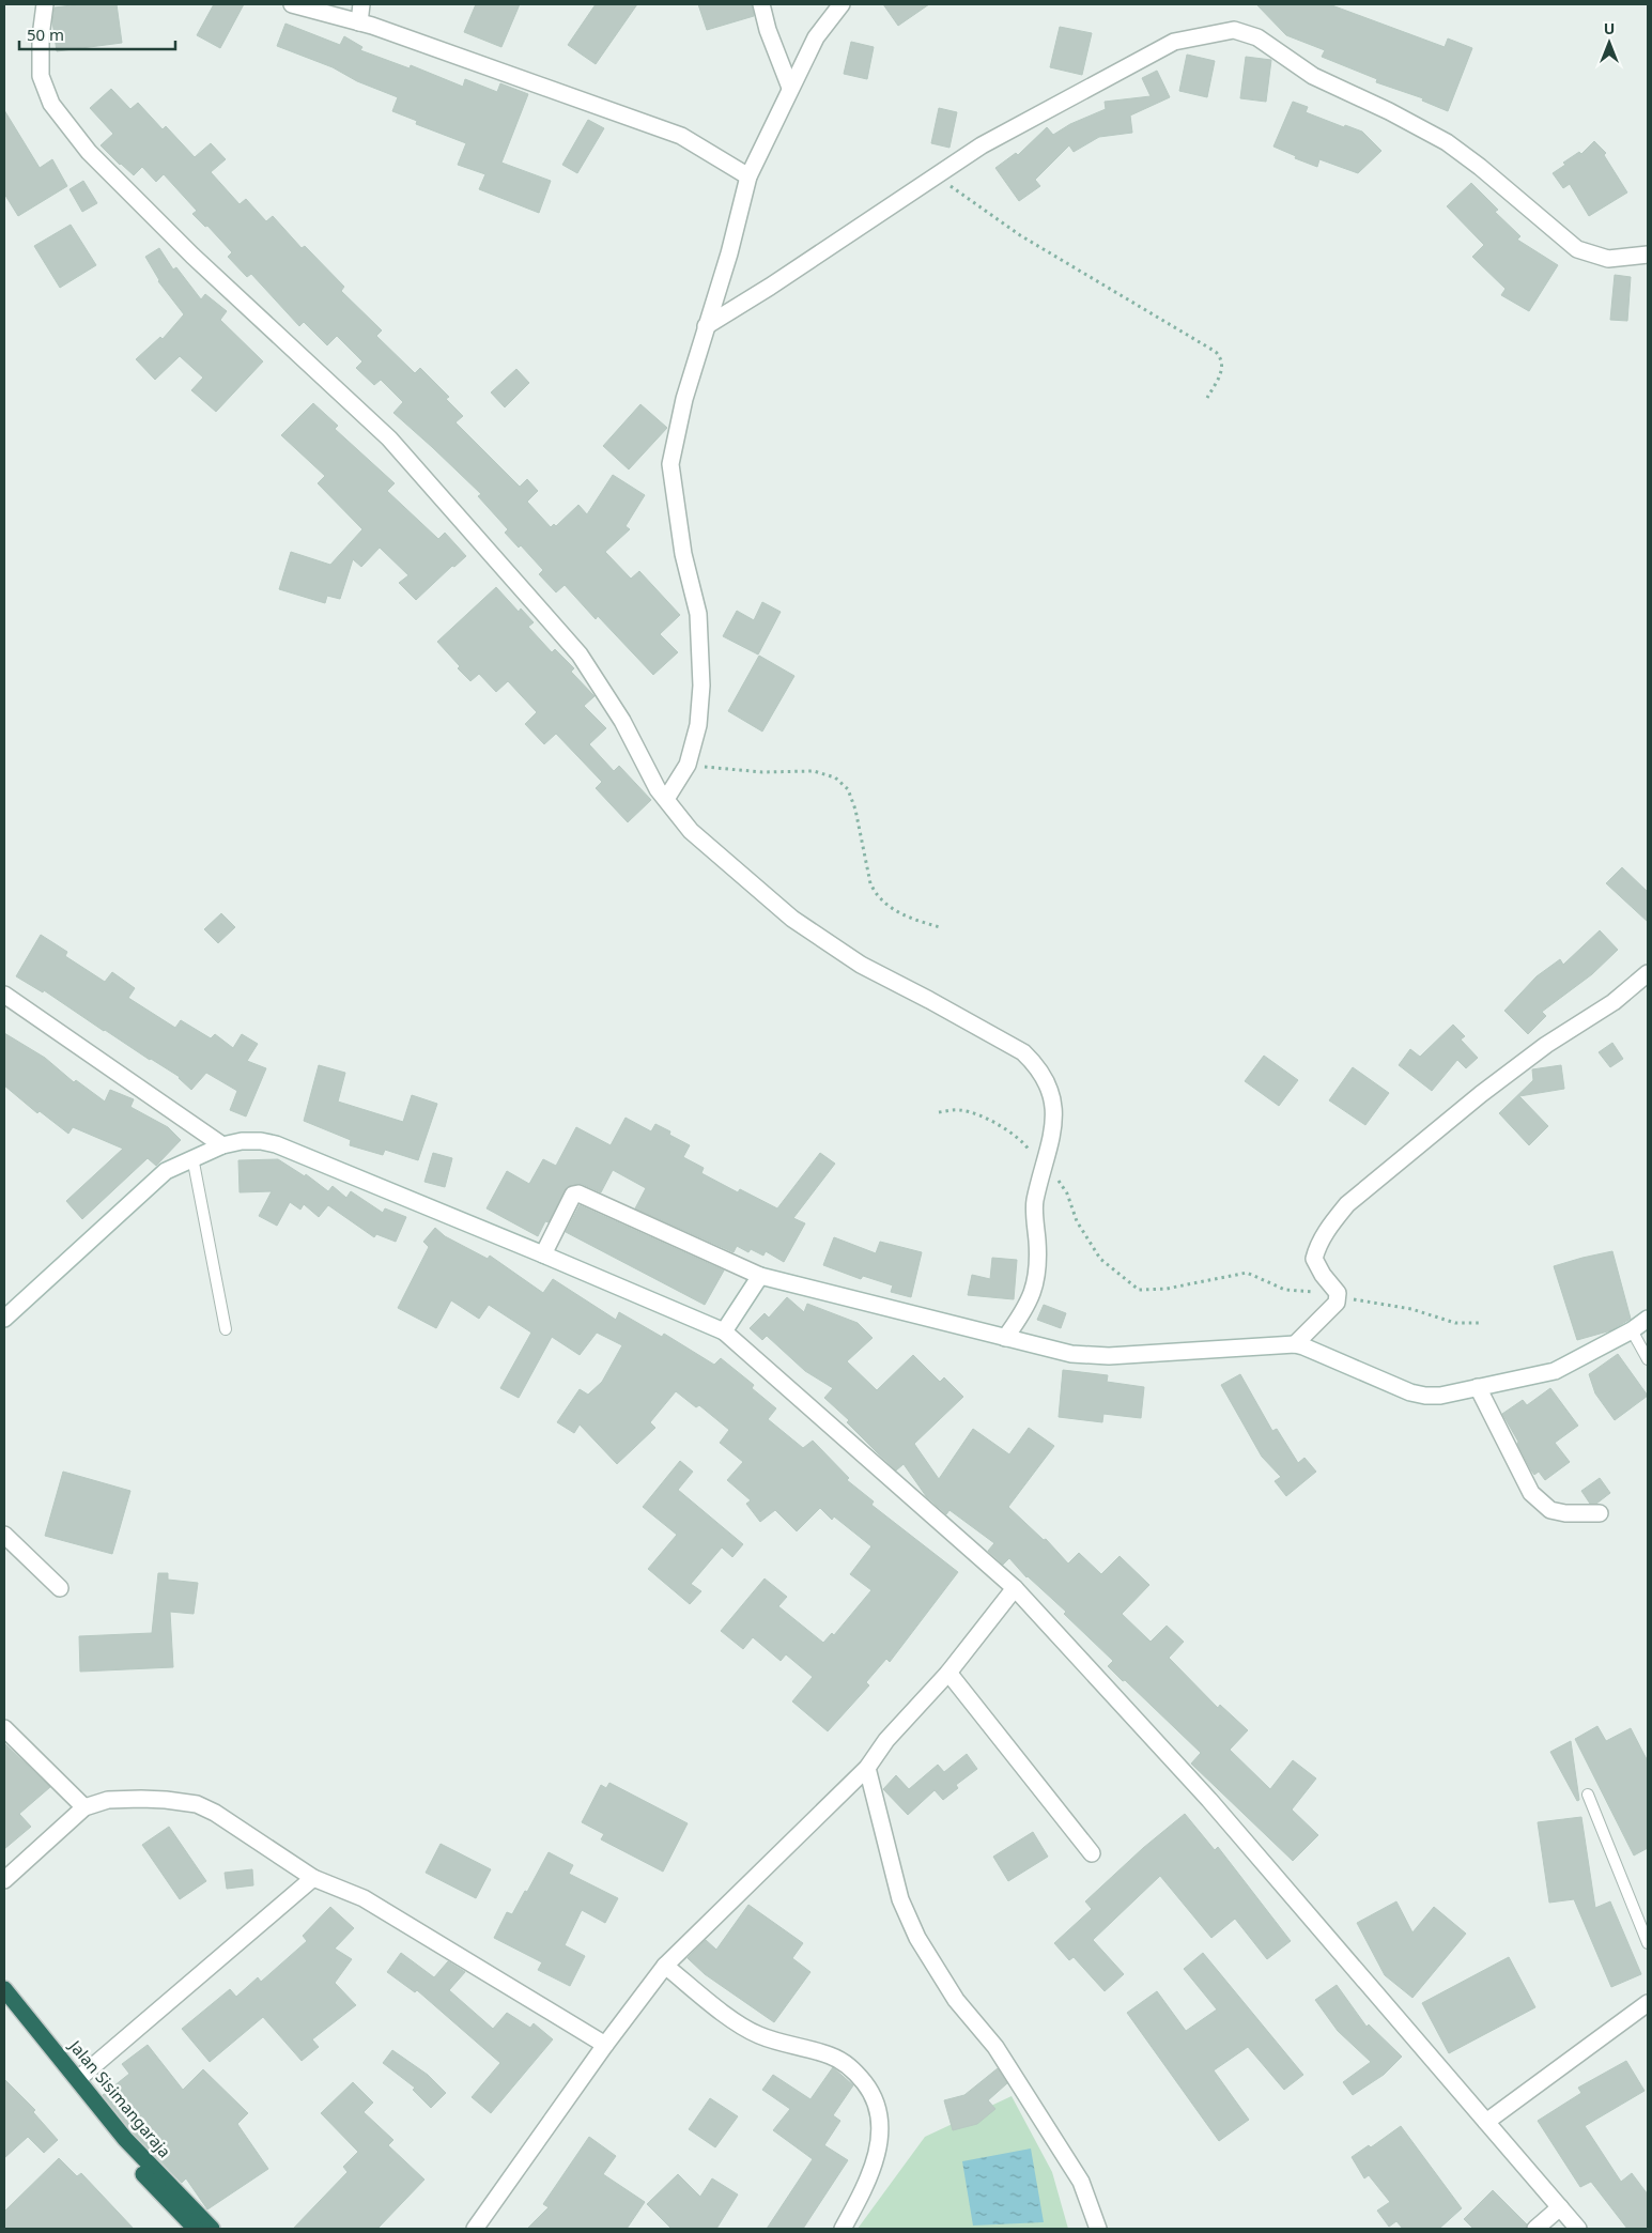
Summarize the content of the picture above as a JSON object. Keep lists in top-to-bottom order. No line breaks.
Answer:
{"streets":{"highway":["Jalan Sisimangaraja"]},"scale_bar":"50 m","north":"top"}
